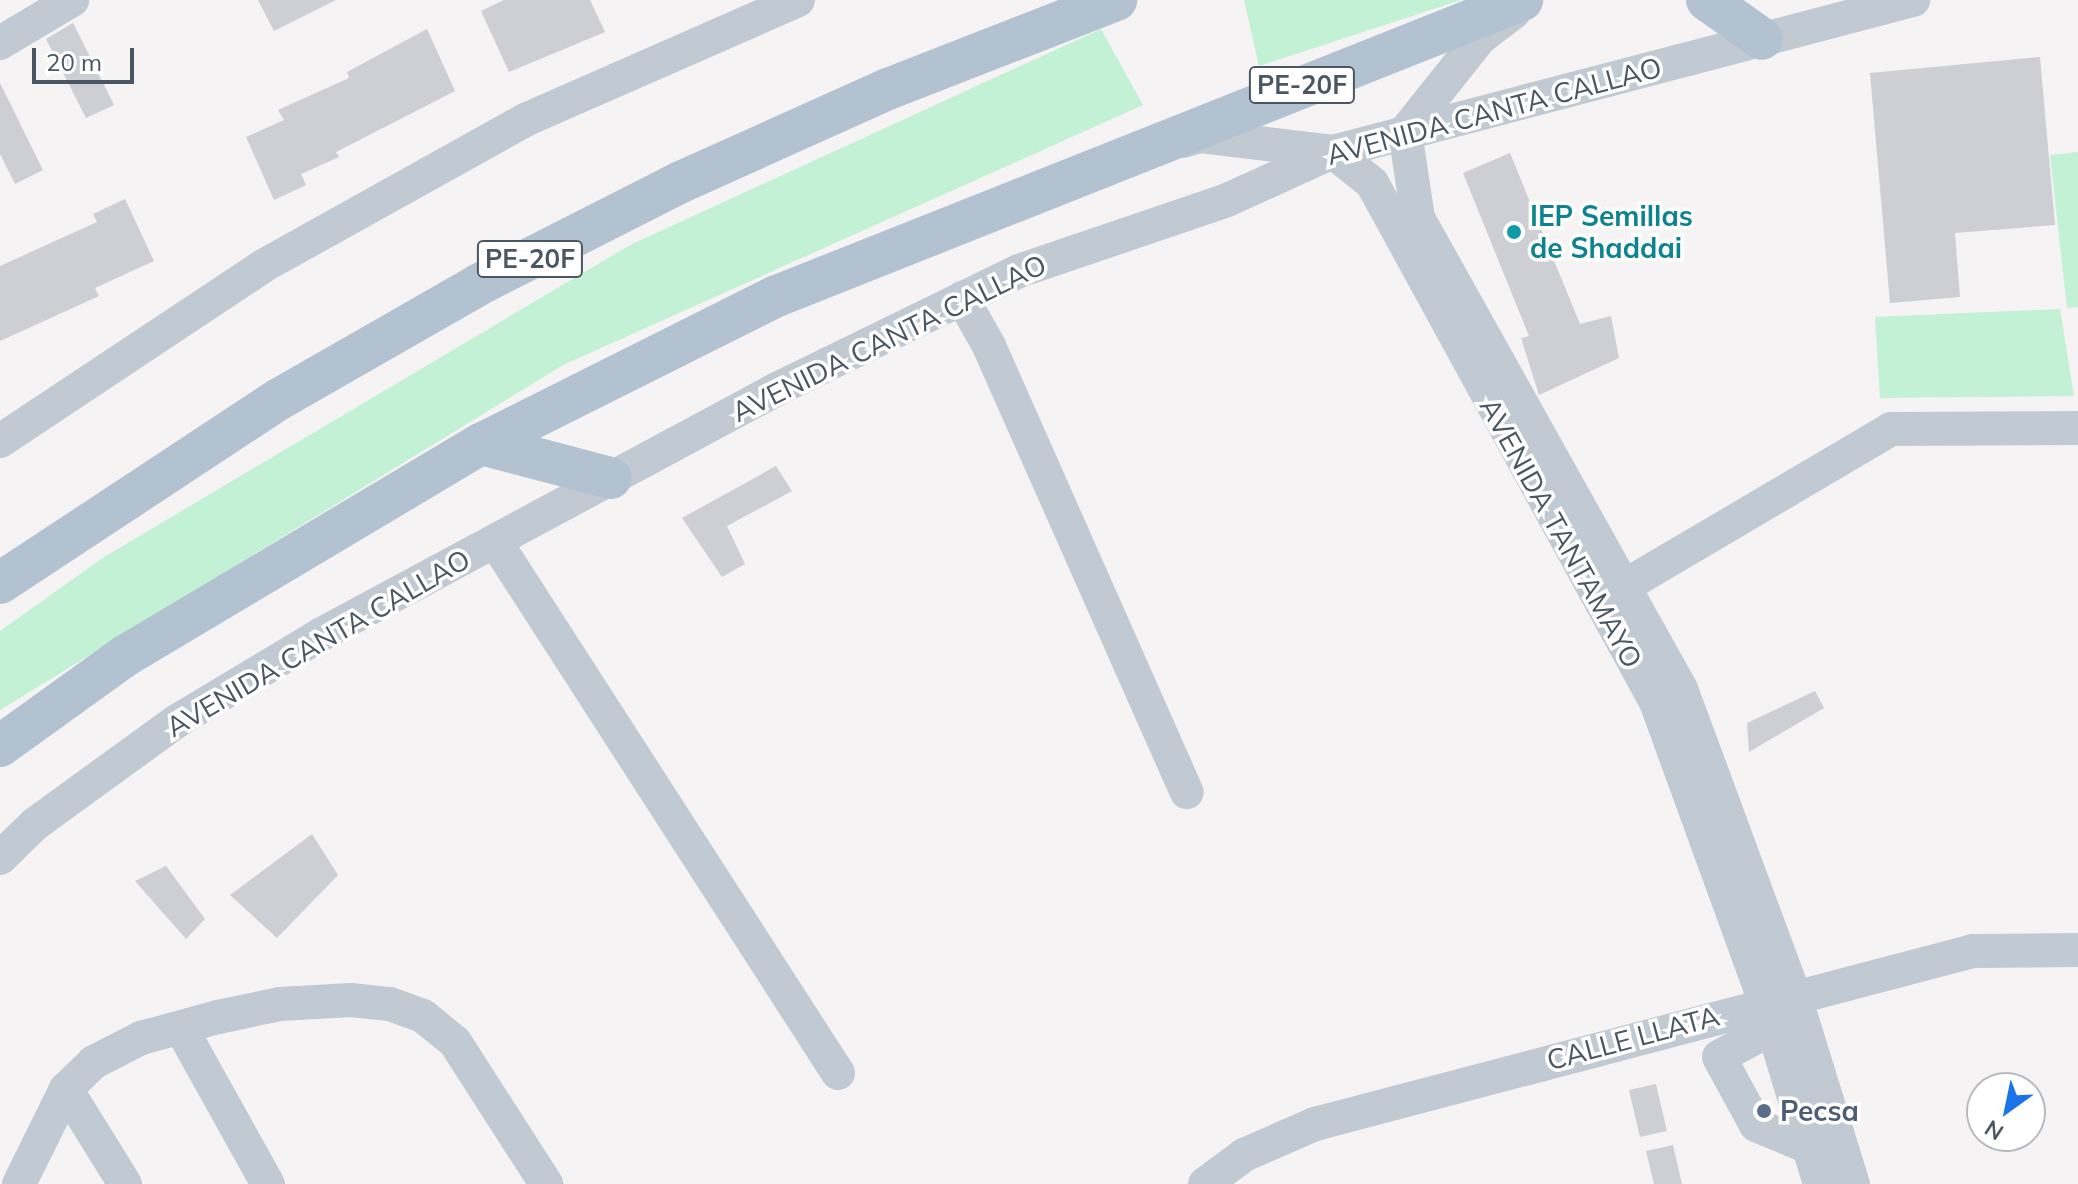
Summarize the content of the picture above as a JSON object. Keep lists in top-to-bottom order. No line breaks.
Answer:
{"streets":{"main road":["PE-20F"],"street":["AVENIDA CANTA CALLAO","AVENIDA TANTAMAYO","CALLE LLATA"]},"crossings":[["AVENIDA CANTA CALLAO","AVENIDA TANTAMAYO"],["AVENIDA TANTAMAYO","CALLE LLATA"]],"places":["IEP Semillas de Shaddai","Pecsa"],"scale_bar":"20 m","north":"bottom left"}
